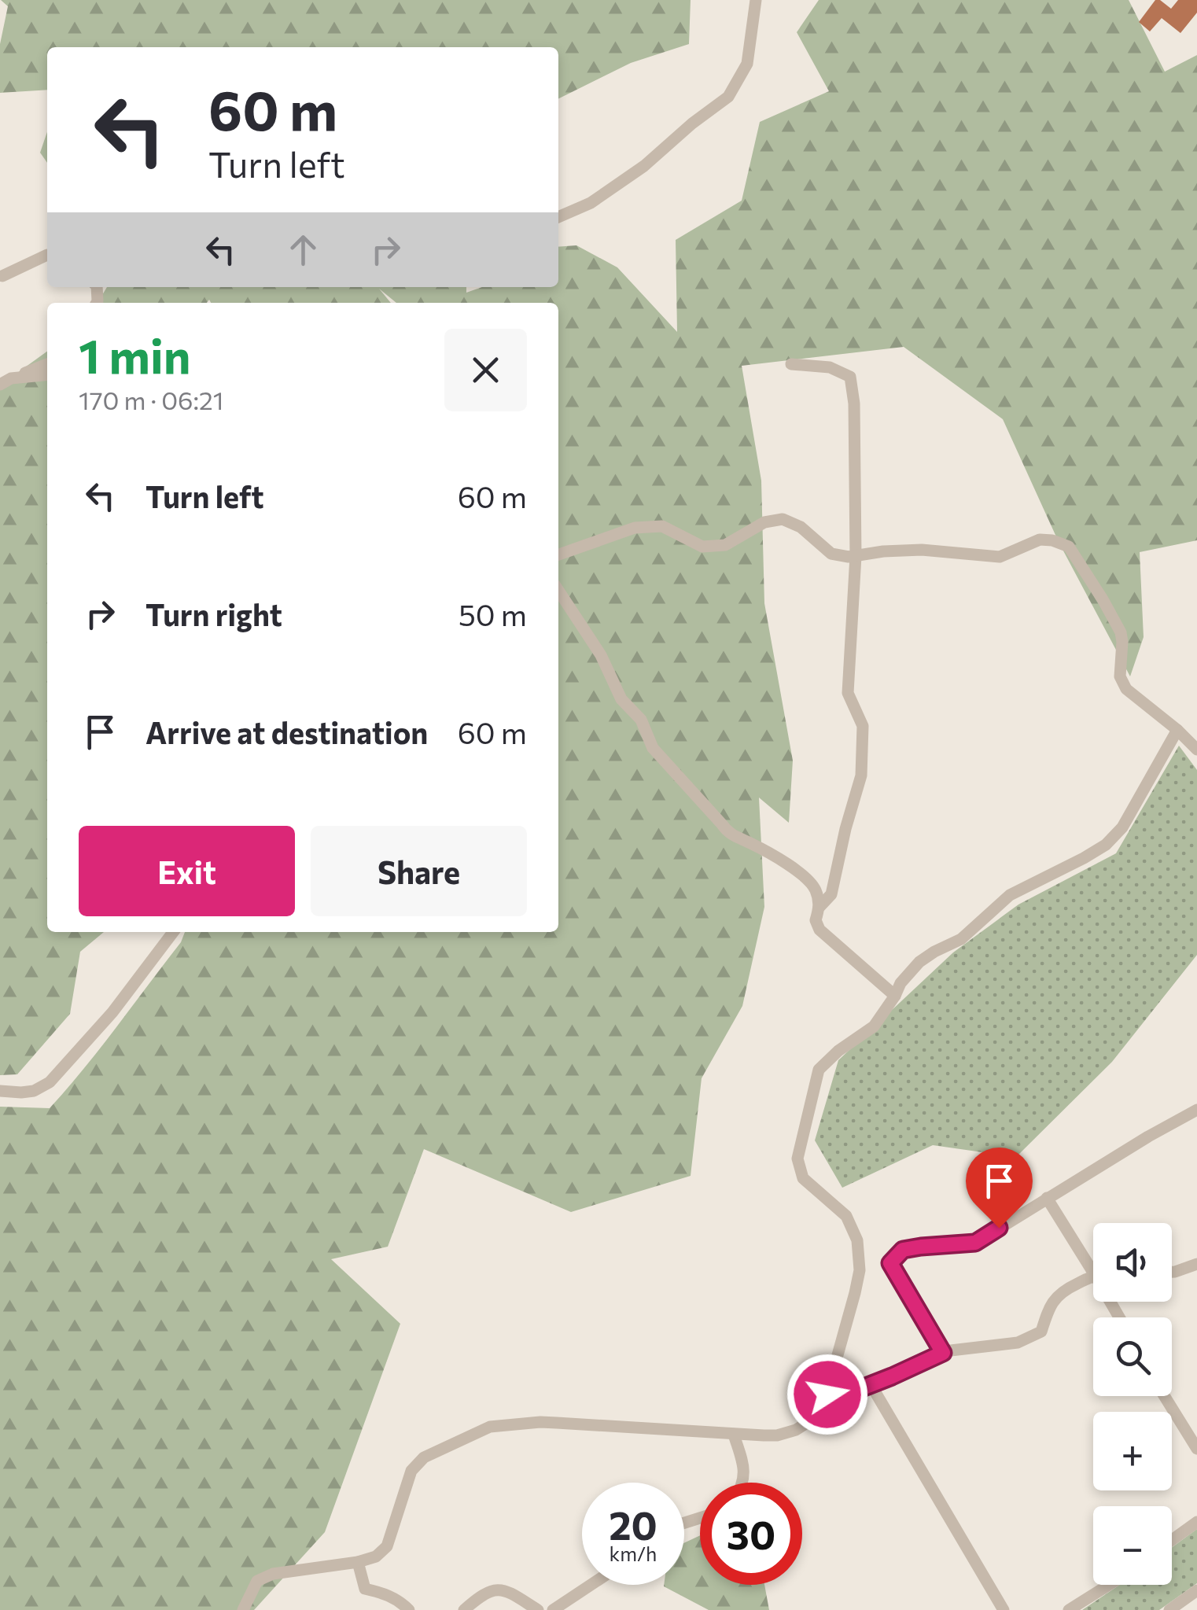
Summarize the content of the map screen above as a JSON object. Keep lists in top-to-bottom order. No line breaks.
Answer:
{"page":{"turn":["60 m","Turn left"],"heading":["1 min","170 m · 06:21"],"list":[{"name":"Turn left","value":"60 m"},{"name":"Turn right","value":"50 m"},{"name":"Arrive at destination","value":"60 m"}],"buttons":["Exit","Share"],"map_buttons":["+","−"],"speed":"20 km/h","limit":"30"}}
